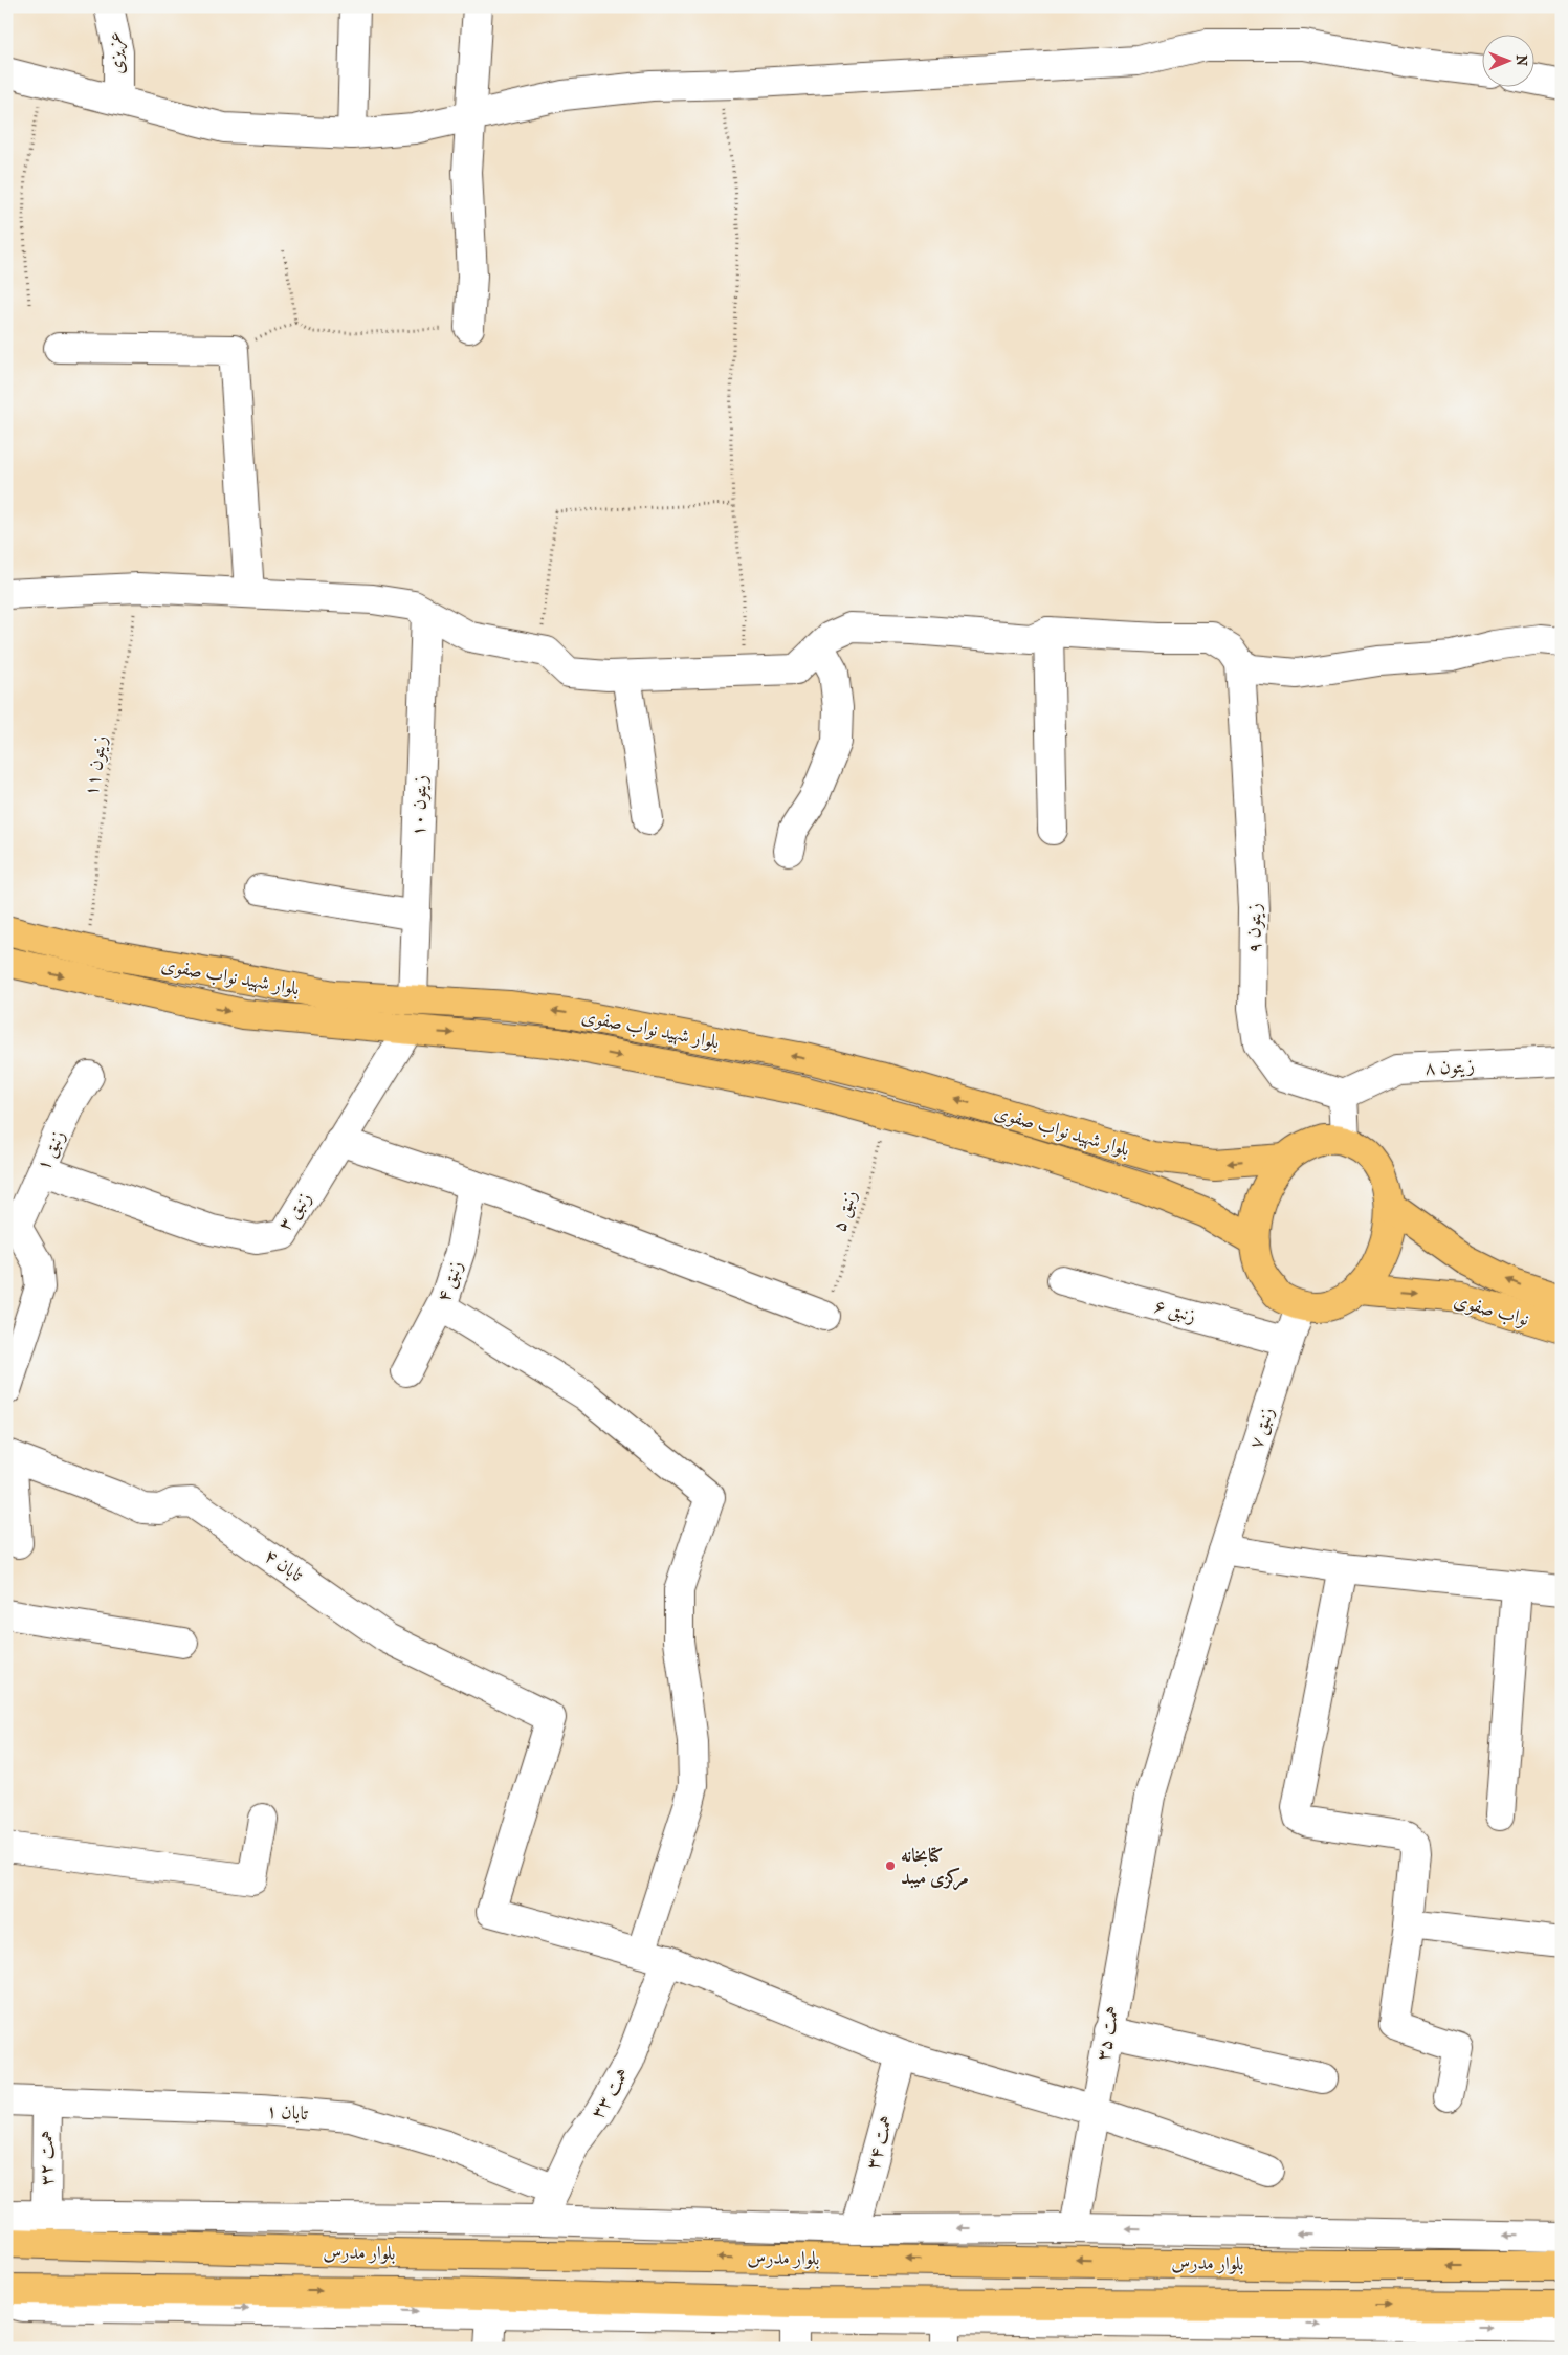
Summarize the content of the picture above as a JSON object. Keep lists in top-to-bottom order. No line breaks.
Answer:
{"streets":{"main road":["بلوار شهید نواب صفوی","نواب صفوی","بلوار مدرس"],"street":["عزیزی","زیتون ۱۰","زیتون ۹","زیتون ۸","زنبق ۱","زنبق ۳","زنبق ۴","زنبق ۶","زنبق ۷","تابان ۴","همت ۳۵","همت ۳۳","تابان ۱","همت ۳۴","همت ۳۲"],"path":["زیتون ۱۱","زنبق ۵"]},"crossings":[["زیتون ۱۱","بلوار شهید نواب صفوی"],["زیتون ۱۰","بلوار شهید نواب صفوی"],["زیتون ۹","زیتون ۸"],["بلوار شهید نواب صفوی","زنبق ۳"],["بلوار شهید نواب صفوی","زنبق ۵"],["بلوار شهید نواب صفوی","نواب صفوی"],["بلوار شهید نواب صفوی","زنبق ۷"],["زنبق ۱","زنبق ۳"],["زنبق ۴","همت ۳۳"],["نواب صفوی","زنبق ۷"],["زنبق ۶","زنبق ۷"],["زنبق ۷","همت ۳۵"],["تابان ۴","همت ۳۳"],["همت ۳۳","تابان ۱"],["همت ۳۳","بلوار مدرس"],["تابان ۱","همت ۳۲"]],"places":["کتابخانه مرکزی میبد"],"north":"right"}
